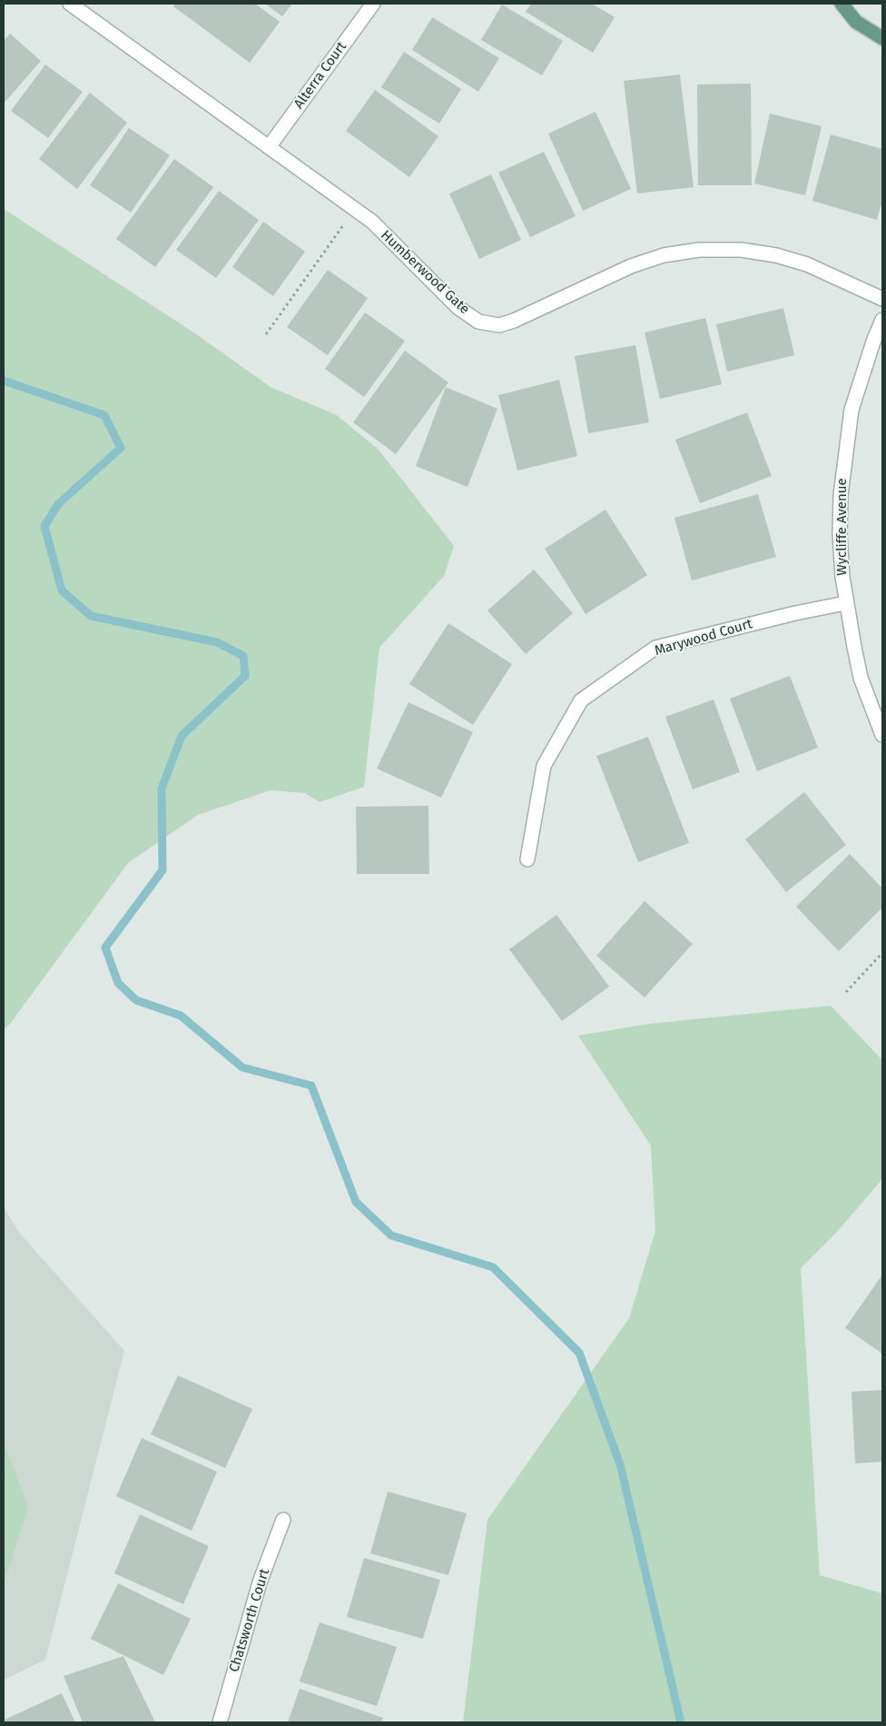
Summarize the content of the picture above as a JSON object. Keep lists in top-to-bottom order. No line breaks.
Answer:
{"streets":{"street":["Alterra Court","Humberwood Gate","Wycliffe Avenue","Marywood Court","Chatsworth Court"]},"crossings":[["Alterra Court","Humberwood Gate"],["Wycliffe Avenue","Marywood Court"]]}
